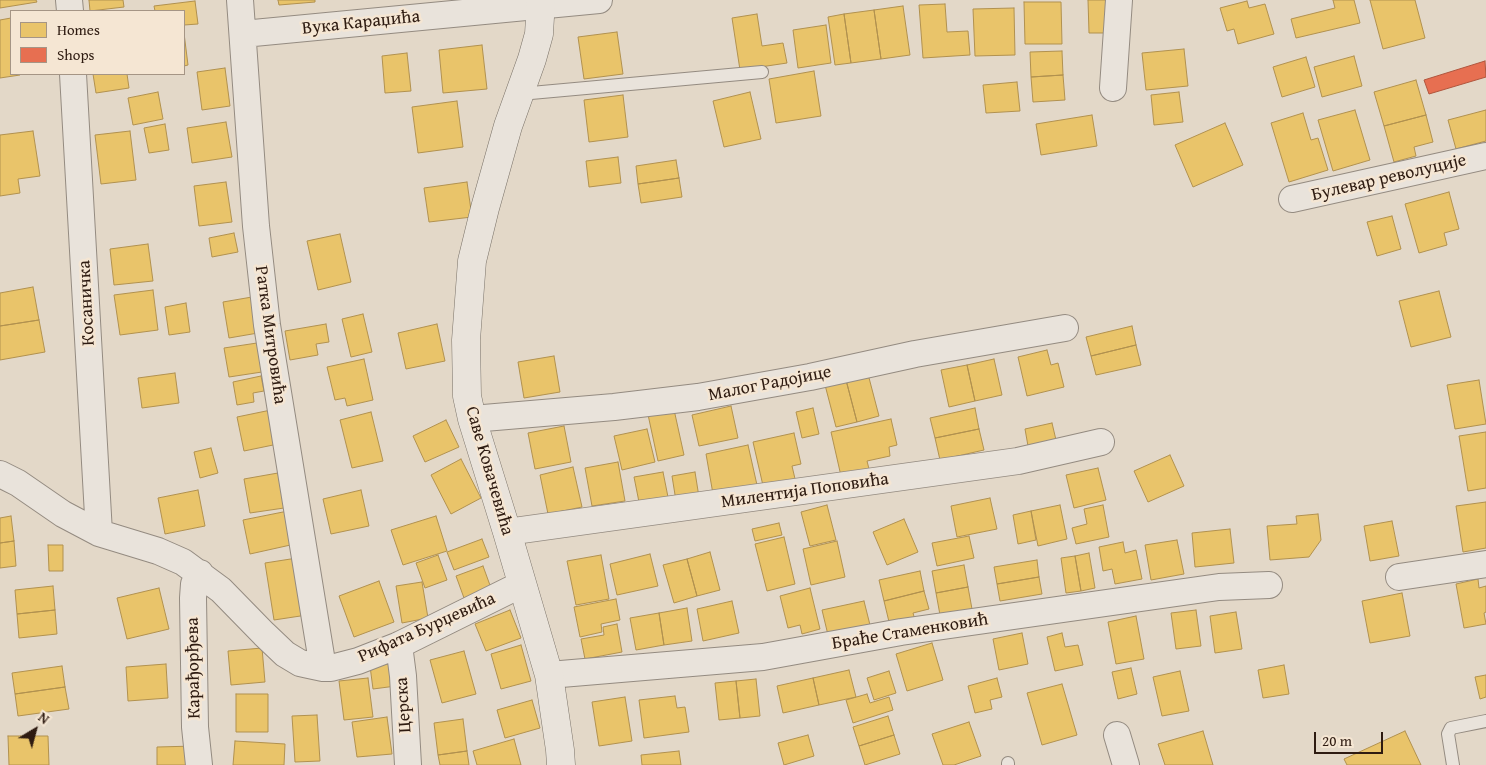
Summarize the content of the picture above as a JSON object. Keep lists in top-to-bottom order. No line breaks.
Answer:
{"streets":{"street":["Вука Караџића","Булевар револуције","Косаничка","Ратка Митровића","Малог Радојице","Саве Ковачевића","Милентија Поповића","Рифата Бурџевића","Браће Стаменковић","Карађорђева","Церска"]},"crossings":[["Вука Караџића","Ратка Митровића"],["Вука Караџића","Саве Ковачевића"],["Косаничка","Рифата Бурџевића"],["Ратка Митровића","Рифата Бурџевића"],["Малог Радојице","Саве Ковачевића"],["Саве Ковачевића","Милентија Поповића"],["Саве Ковачевића","Рифата Бурџевића"],["Саве Ковачевића","Браће Стаменковић"],["Рифата Бурџевића","Карађорђева"],["Рифата Бурџевића","Церска"]],"legend":["Homes","Shops"],"scale_bar":"20 m","north":"top right"}
